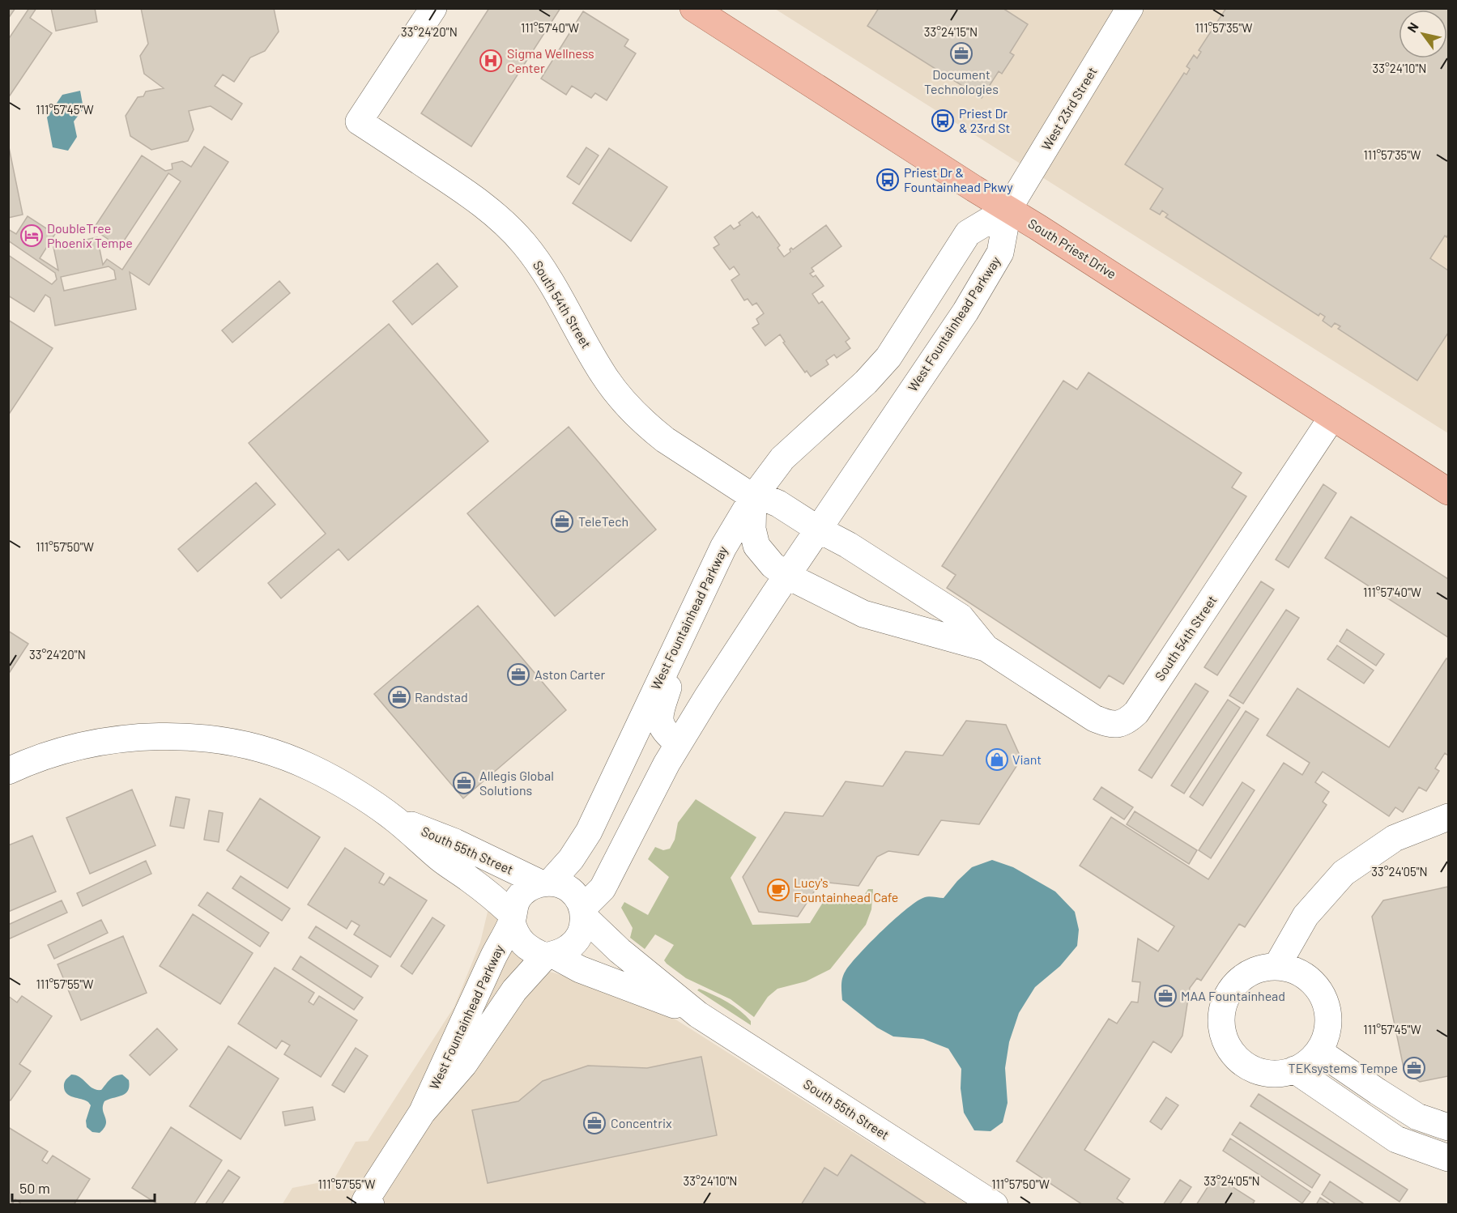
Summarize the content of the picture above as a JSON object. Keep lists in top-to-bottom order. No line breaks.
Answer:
{"streets":{"main road":["South Priest Drive"],"street":["West 23rd Street","South 54th Street","West Fountainhead Parkway","South 55th Street"]},"crossings":[["West 23rd Street","South Priest Drive"],["West 23rd Street","West Fountainhead Parkway"],["South Priest Drive","South 54th Street"],["South Priest Drive","West Fountainhead Parkway"],["South 54th Street","West Fountainhead Parkway"],["West Fountainhead Parkway","South 55th Street"]],"places":{"office":["Document Technologies","TeleTech","Aston Carter","Randstad","Allegis Global Solutions","MAA Fountainhead","TEKsystems Tempe","Concentrix"],"hospital":["Sigma Wellness Center"],"bus stop":["Priest Dr & 23rd St","Priest Dr & Fountainhead Pkwy"],"hotel":["DoubleTree Phoenix Tempe"],"shop":["Viant"],"cafe":["Lucy's Fountainhead Cafe"]},"scale_bar":"50 m","north":"top left","coordinates":["111°57'40\"W","111°57'35\"W","33°24'20\"N","33°24'15\"N","33°24'10\"N","111°57'45\"W","111°57'50\"W","33°24'05\"N","111°57'55\"W"]}
